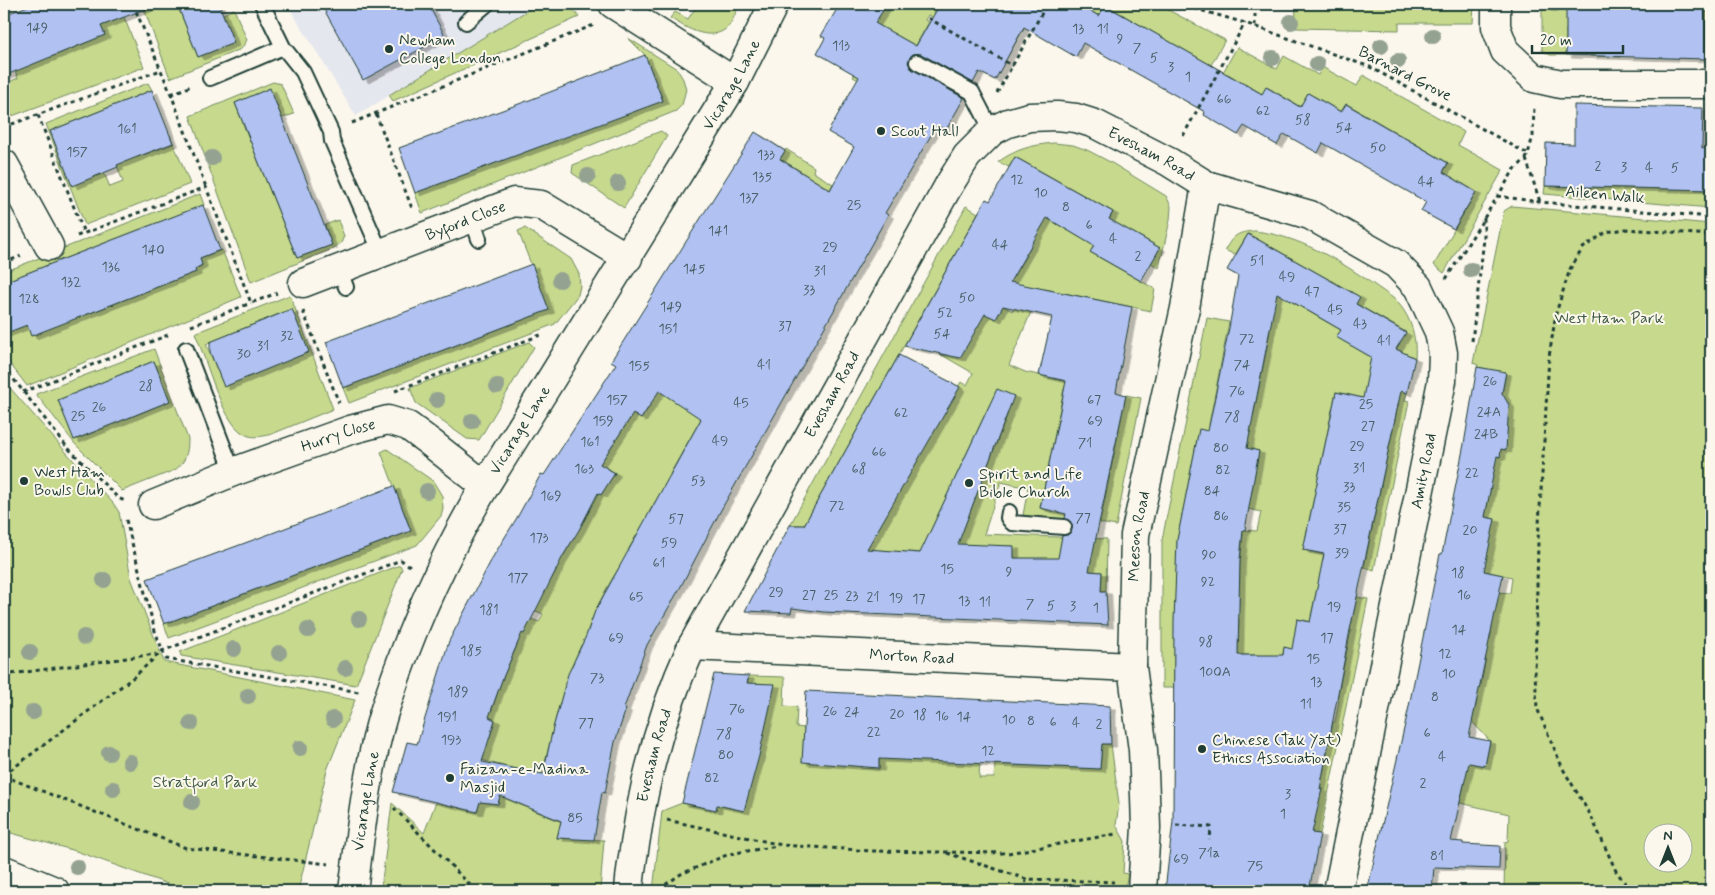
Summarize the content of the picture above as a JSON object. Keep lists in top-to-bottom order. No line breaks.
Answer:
{"streets":{"street":["Vicarage Lane","Evesham Road","Byford Close","Hurry Close","Amity Road","Meeson Road","Morton Road"],"path":["Barnard Grove","Aileen Walk"]},"crossings":[["Vicarage Lane","Byford Close"],["Vicarage Lane","Hurry Close"],["Evesham Road","Amity Road"],["Evesham Road","Meeson Road"],["Evesham Road","Morton Road"],["Amity Road","Meeson Road"],["Meeson Road","Morton Road"]],"parks":["West Ham Park","Stratford Park"],"places":["Newham College London","Scout Hall","West Ham Bowls Club","Spirit and Life Bible Church","Chinese (Tak Yat) Ethics Association","Faizan-e-Madina Masjid"],"house_numbers":["149","13","11","9","113","7","5","3","1","66","62","58","54","161","50","157","133","2","3","4","5","135","12","44","10","137","25","8","6","141","4","44","29","140","2","51","136","145","31","49","132","33","47","50","128","149","45","52","43","37","151","54","32","72","41","31","30","41","74","155","26","28","76","157","67","45","25","26","24A","62","25","78","159","69","27","24B","49","161","71","29","80","66","31","163","68","82","22","53","33","84","169","72","35","86","77","57","37","20","173","59","39","90","61","15","9","18","177","92","29","27","25","16","23","65","21","19","17","13","11","7","5","3","19","1","181","14","69","17","98","185","12","15","100A","10","73","13","189","8","11","76","26","24","20","18","16","191","14","10","8","6","77","4","2","22","6","78","193","12","80","4","82","2","3","1","85","71a","81","69","75"],"scale_bar":"20 m","north":"top"}
